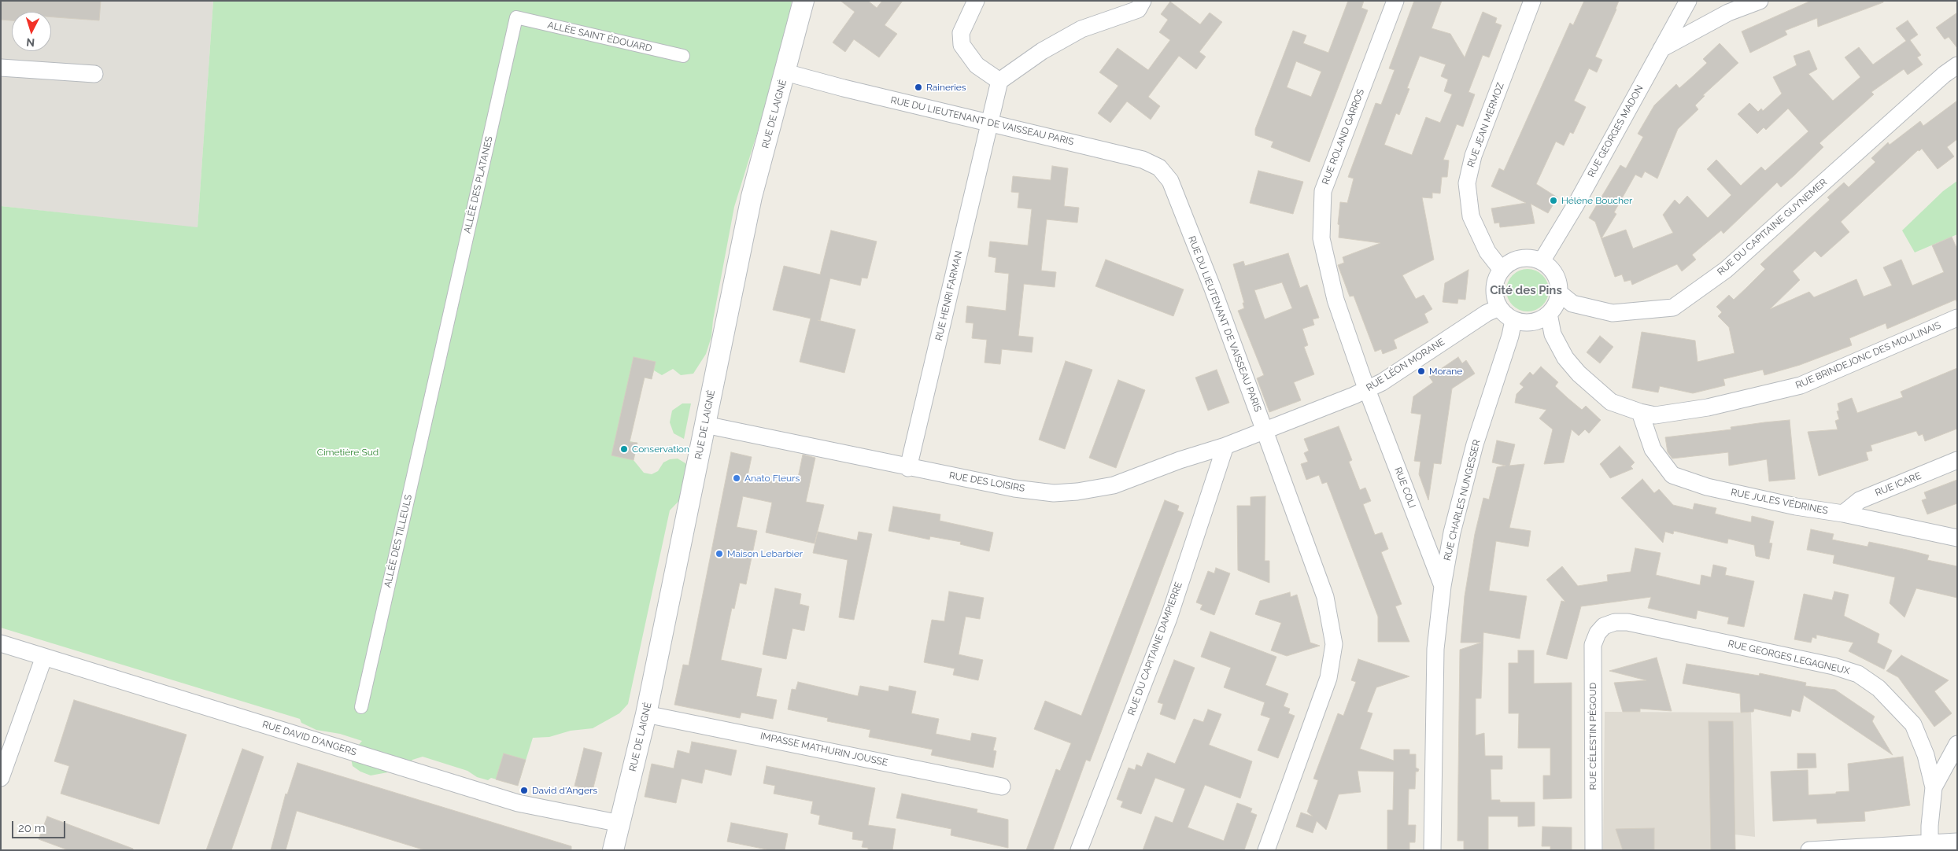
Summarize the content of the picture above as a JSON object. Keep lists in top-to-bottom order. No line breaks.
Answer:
{"streets":{"street":["ALLÉE SAINT ÉDOUARD","RUE DE LAIGNÉ","RUE DU LIEUTENANT DE VAISSEAU PARIS","RUE JEAN MERMOZ","RUE GEORGES MADON","RUE ROLAND GARROS","ALLÉE DES PLATANES","RUE DU CAPITAINE GUYNEMER","RUE HENRI FARMAN","RUE BRINDEJONC DES MOULINAIS","RUE LÉON MORANE","RUE DES LOISIRS","RUE ICARE","RUE COLI","RUE CHARLES NUNGESSER","RUE JULES VÉDRINES","ALLÉE DES TILLEULS","RUE DU CAPITAINE DAMPIERRE","RUE GEORGES LEGAGNEUX","RUE CÉLESTIN PÉGOUD","RUE DAVID D'ANGERS","IMPASSE MATHURIN JOUSSE"]},"crossings":[["ALLÉE SAINT ÉDOUARD","ALLÉE DES PLATANES"],["RUE DE LAIGNÉ","RUE DU LIEUTENANT DE VAISSEAU PARIS"],["RUE DE LAIGNÉ","RUE DES LOISIRS"],["RUE DE LAIGNÉ","RUE DAVID D'ANGERS"],["RUE DE LAIGNÉ","IMPASSE MATHURIN JOUSSE"],["RUE DU LIEUTENANT DE VAISSEAU PARIS","RUE HENRI FARMAN"],["RUE DU LIEUTENANT DE VAISSEAU PARIS","RUE LÉON MORANE"],["RUE DU LIEUTENANT DE VAISSEAU PARIS","RUE DES LOISIRS"],["RUE JEAN MERMOZ","RUE GEORGES MADON"],["RUE JEAN MERMOZ","RUE DU CAPITAINE GUYNEMER"],["RUE JEAN MERMOZ","RUE BRINDEJONC DES MOULINAIS"],["RUE JEAN MERMOZ","RUE LÉON MORANE"],["RUE JEAN MERMOZ","RUE CHARLES NUNGESSER"],["RUE GEORGES MADON","RUE DU CAPITAINE GUYNEMER"],["RUE GEORGES MADON","RUE BRINDEJONC DES MOULINAIS"],["RUE GEORGES MADON","RUE LÉON MORANE"],["RUE GEORGES MADON","RUE CHARLES NUNGESSER"],["RUE ROLAND GARROS","RUE LÉON MORANE"],["RUE ROLAND GARROS","RUE COLI"],["ALLÉE DES PLATANES","ALLÉE DES TILLEULS"],["RUE DU CAPITAINE GUYNEMER","RUE BRINDEJONC DES MOULINAIS"],["RUE DU CAPITAINE GUYNEMER","RUE LÉON MORANE"],["RUE DU CAPITAINE GUYNEMER","RUE CHARLES NUNGESSER"],["RUE HENRI FARMAN","RUE DES LOISIRS"],["RUE BRINDEJONC DES MOULINAIS","RUE LÉON MORANE"],["RUE BRINDEJONC DES MOULINAIS","RUE CHARLES NUNGESSER"],["RUE BRINDEJONC DES MOULINAIS","RUE JULES VÉDRINES"],["RUE LÉON MORANE","RUE DES LOISIRS"],["RUE LÉON MORANE","RUE COLI"],["RUE LÉON MORANE","RUE CHARLES NUNGESSER"],["RUE DES LOISIRS","RUE DU CAPITAINE DAMPIERRE"],["RUE ICARE","RUE JULES VÉDRINES"],["RUE COLI","RUE CHARLES NUNGESSER"],["RUE GEORGES LEGAGNEUX","RUE CÉLESTIN PÉGOUD"]],"districts":["Cité des Pins"],"parks":["Cimetière Sud"],"places":["Raineries","Hélène Boucher","Morane","Conservation","Anato Fleurs","Maison Lebarbier","David d'Angers"],"scale_bar":"20 m","north":"bottom"}
